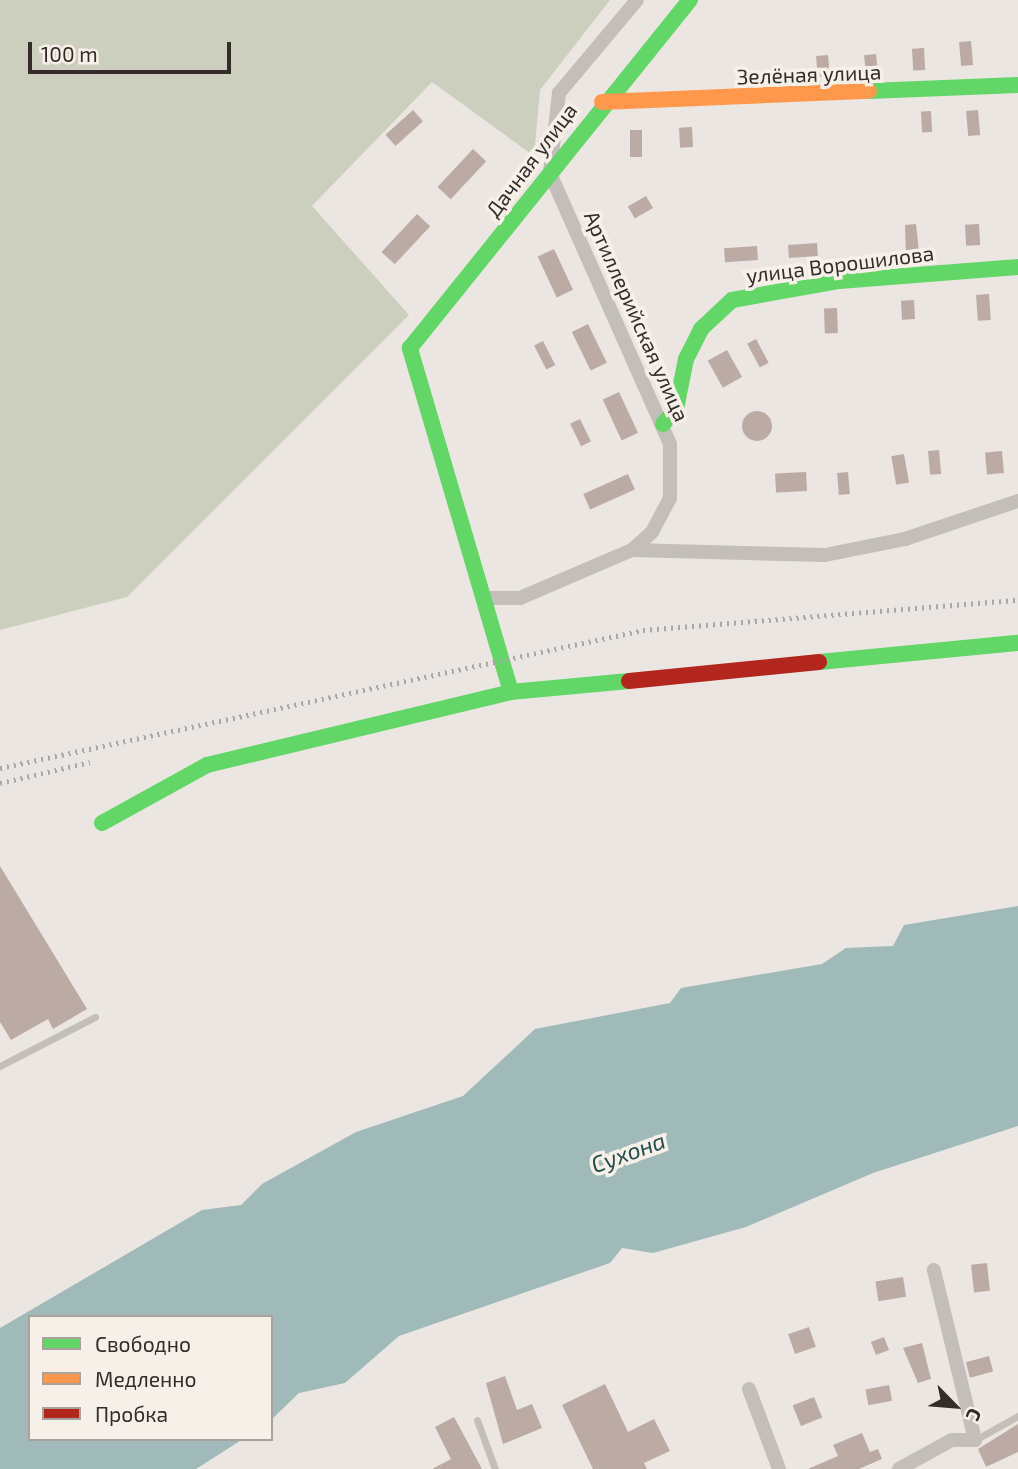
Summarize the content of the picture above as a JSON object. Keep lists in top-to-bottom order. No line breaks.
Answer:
{"streets":{"street":["Зелёная улица","Дачная улица","улица Ворошилова","Артиллерийская улица"]},"crossings":[["Зелёная улица","Дачная улица"],["Дачная улица","Артиллерийская улица"],["улица Ворошилова","Артиллерийская улица"]],"water":["Сухона"],"legend":["Свободно","Медленно","Пробка"],"scale_bar":"100 m","north":"bottom right"}
